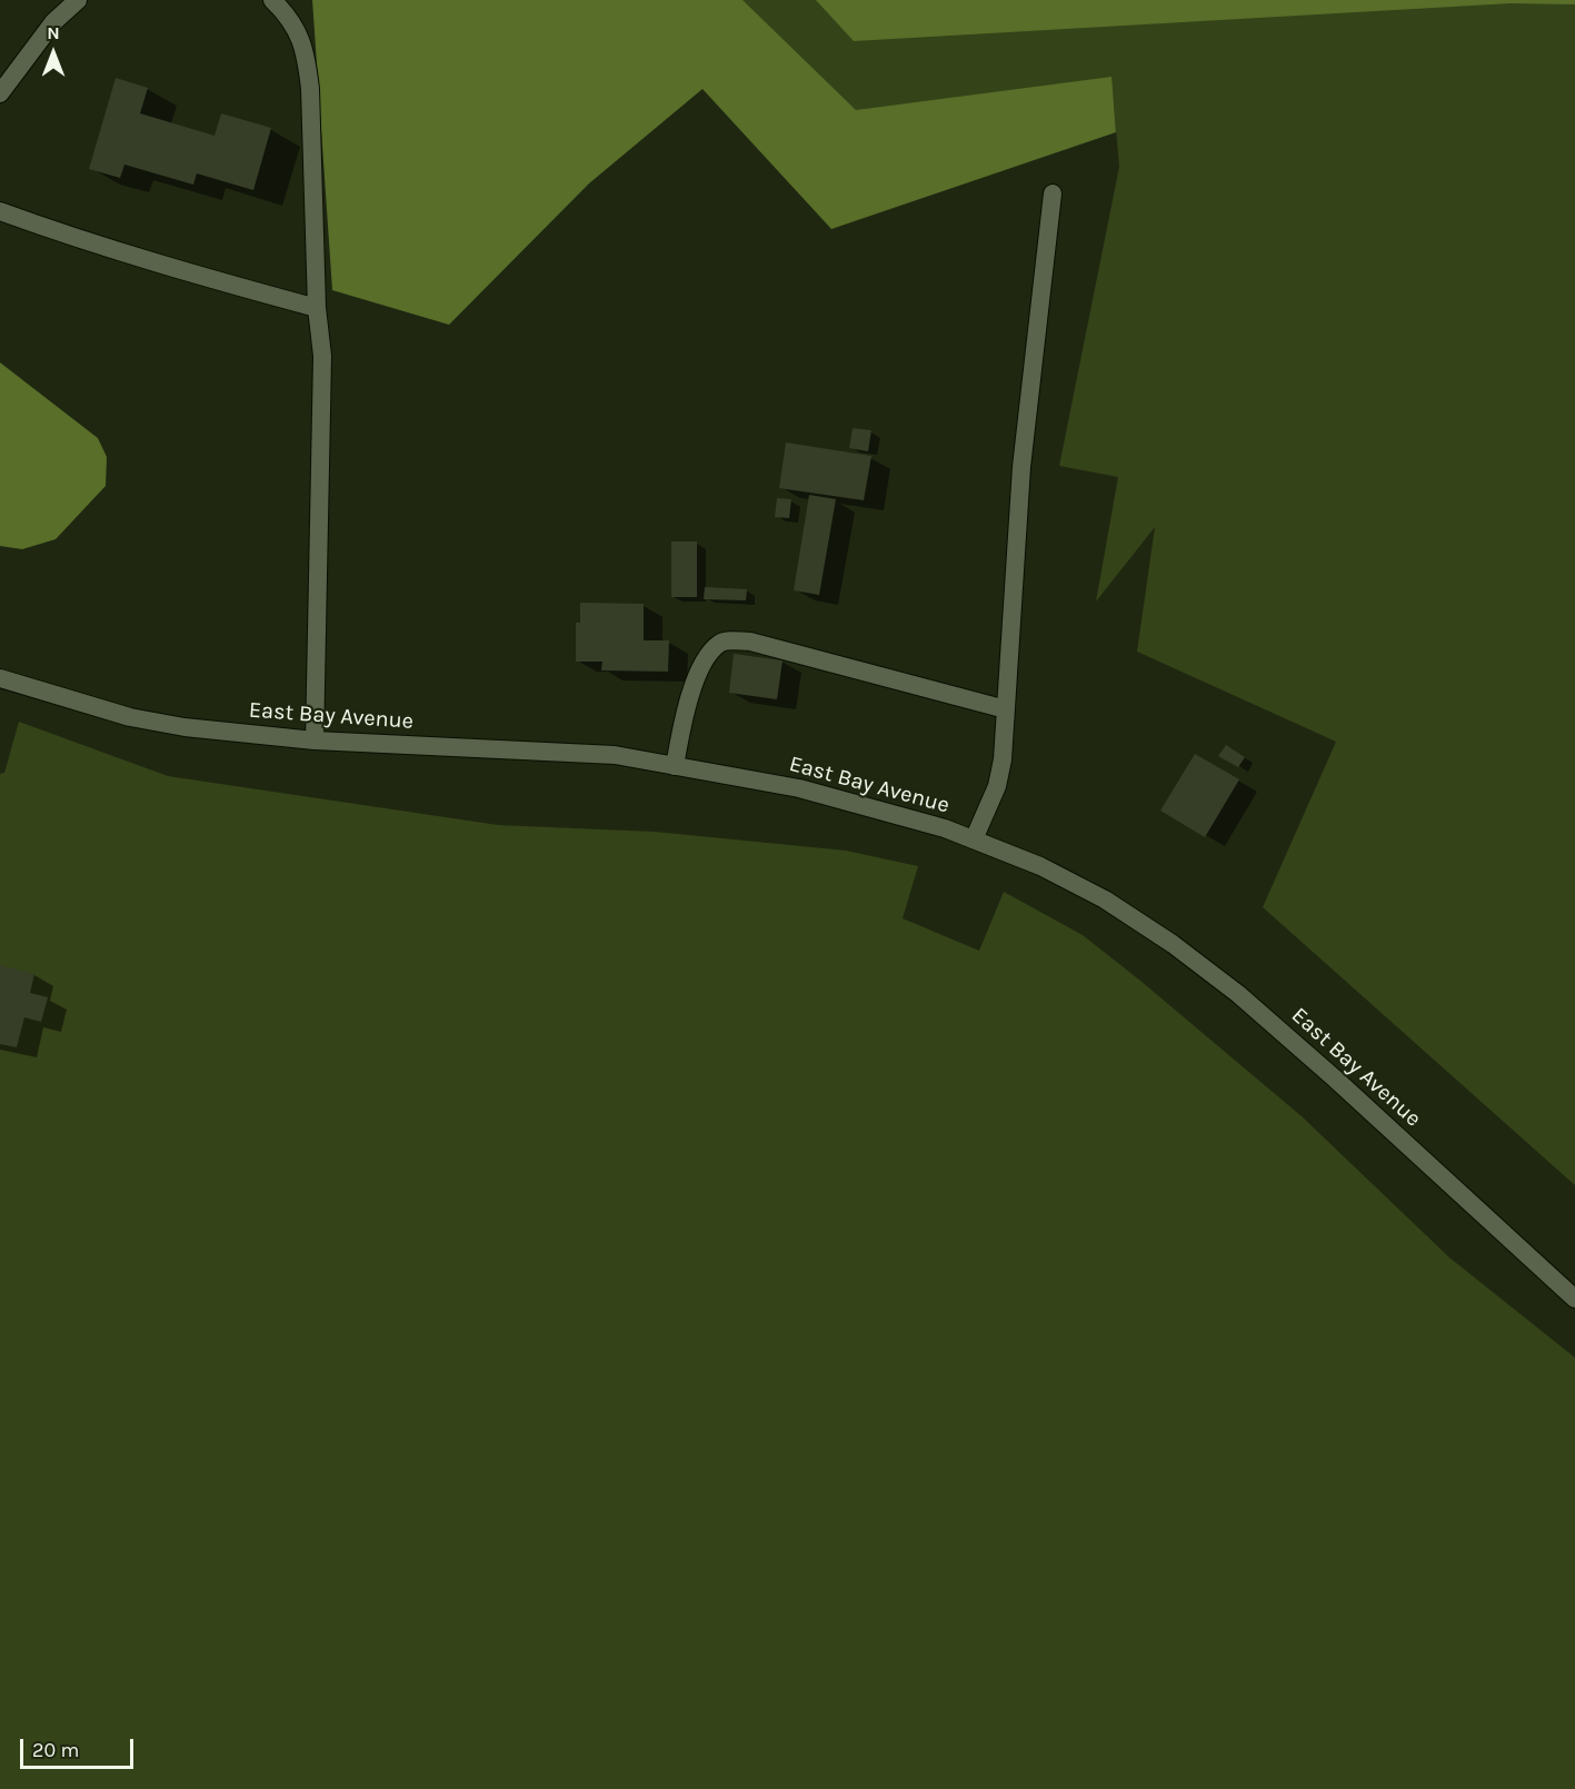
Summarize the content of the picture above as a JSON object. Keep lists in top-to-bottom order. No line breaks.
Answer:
{"streets":{"street":["East Bay Avenue"]},"scale_bar":"20 m","north":"top"}
